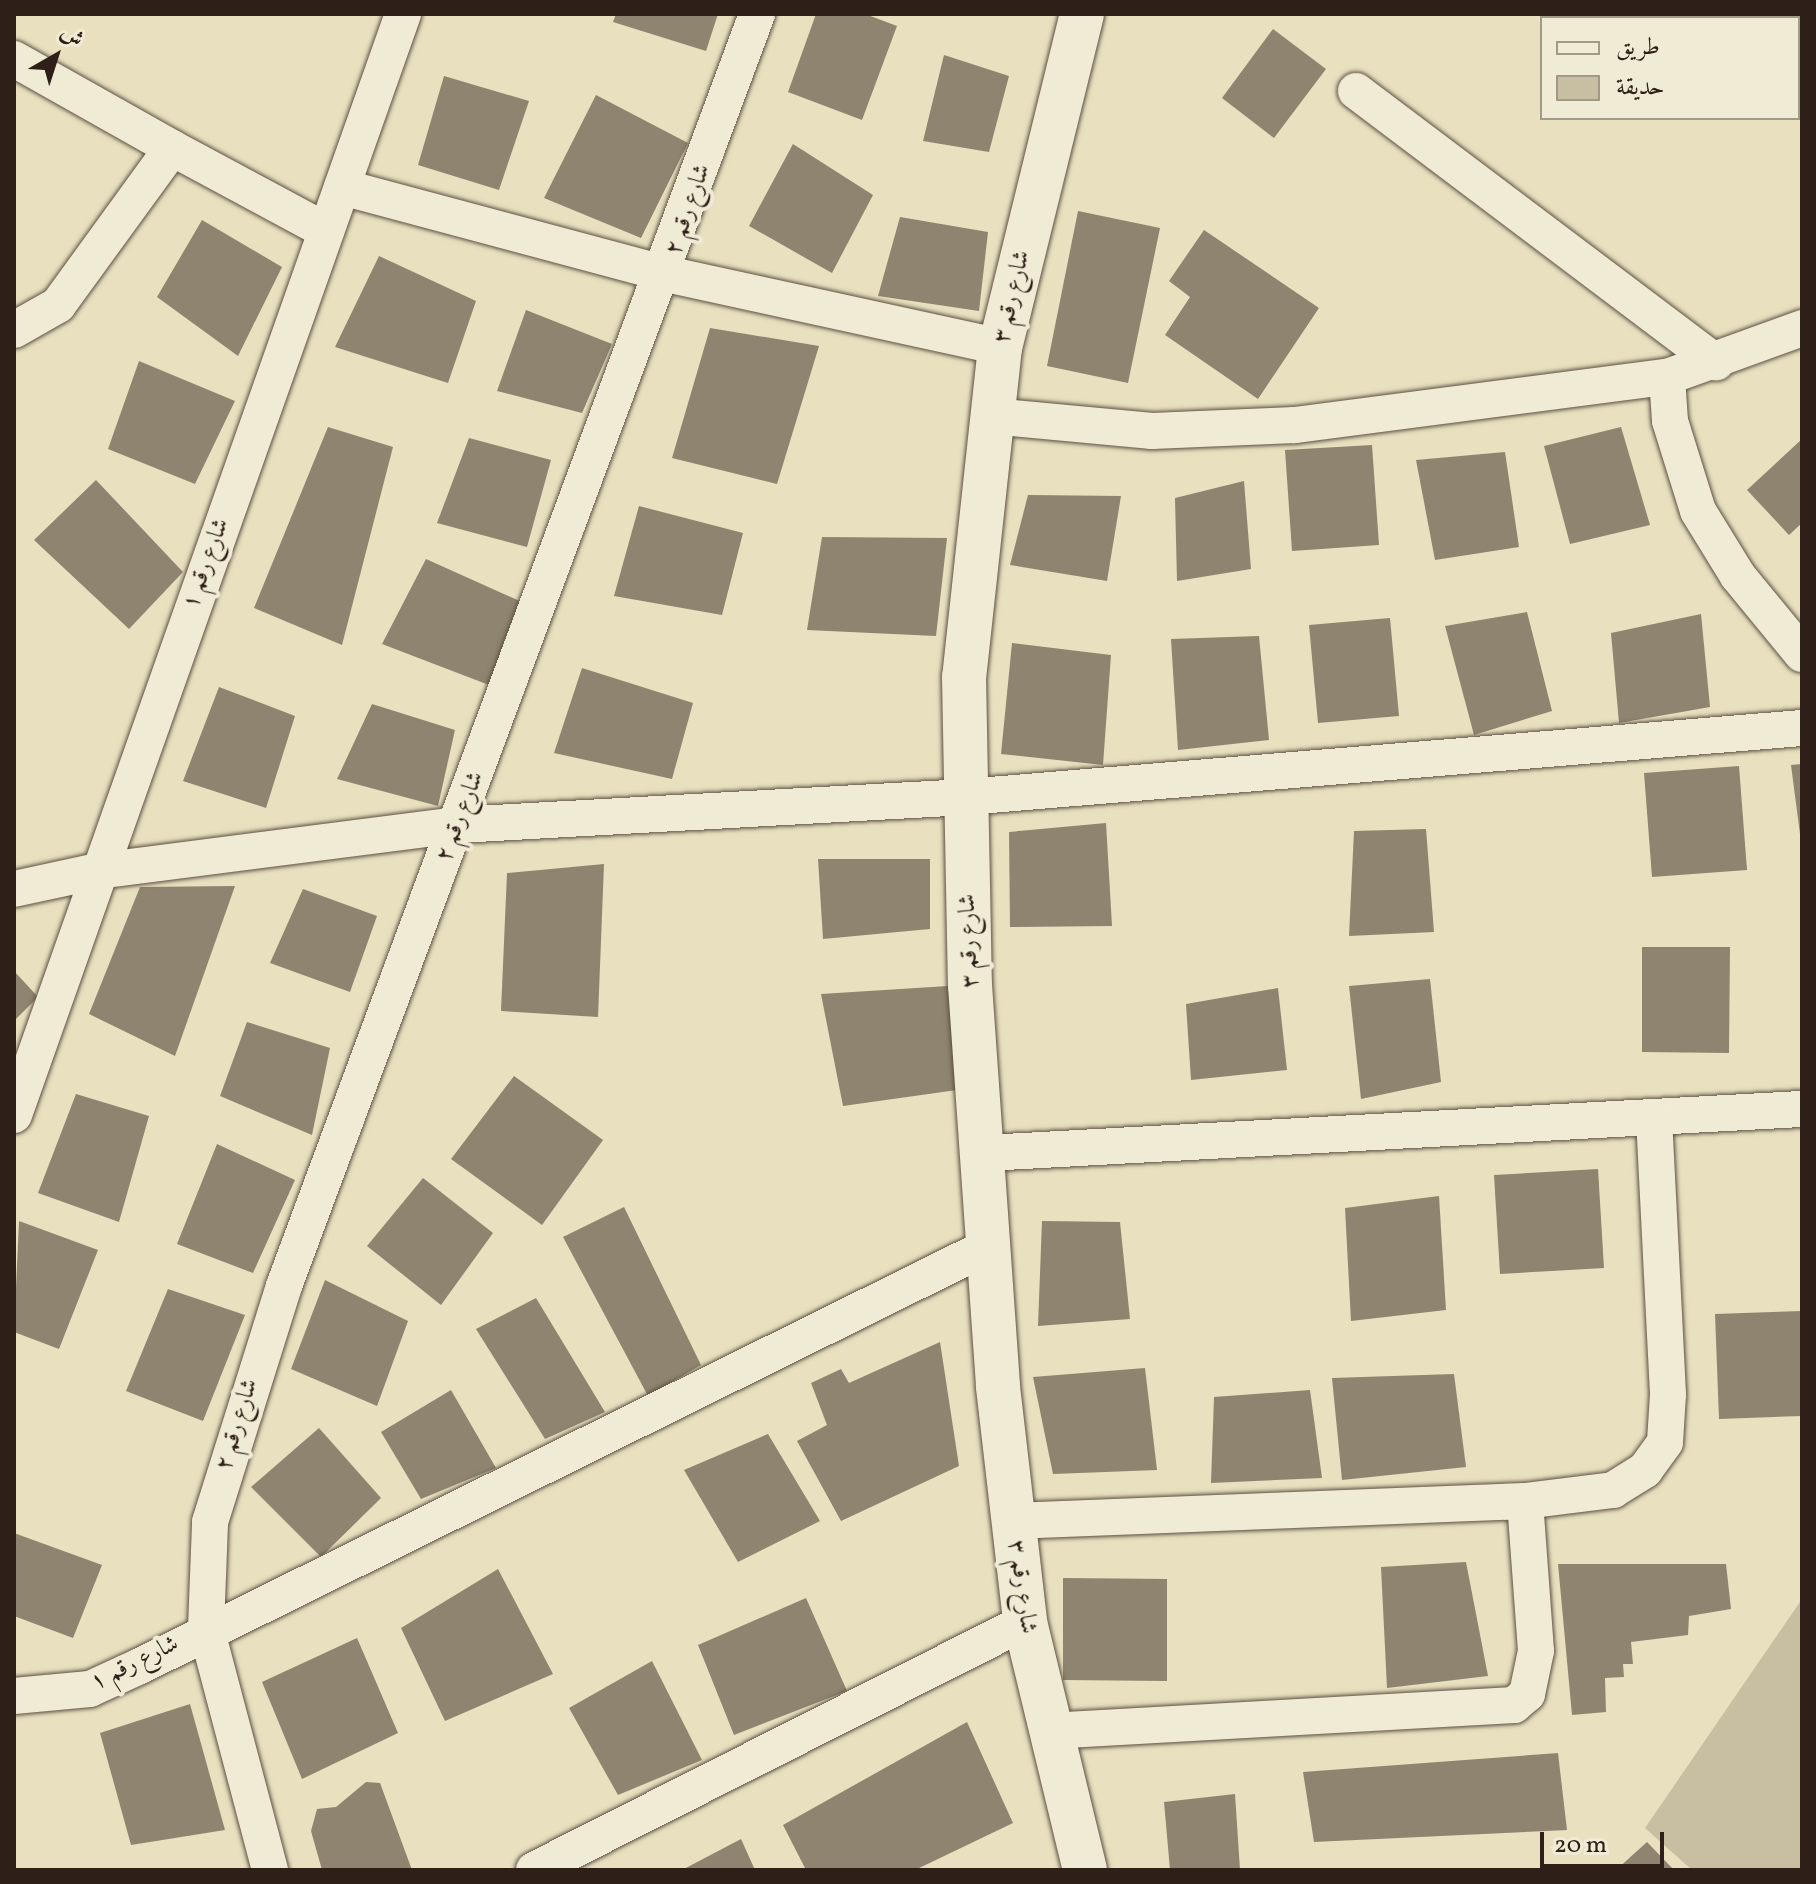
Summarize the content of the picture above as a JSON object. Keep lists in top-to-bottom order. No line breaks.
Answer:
{"streets":{"street":["شارع رقم ٢","شارع رقم ٣","شارع رقم ١"]},"crossings":[["شارع رقم ٢","شارع رقم ١"],["شارع رقم ٣","شارع رقم ١"]],"legend":["طريق","حديقة"],"scale_bar":"20 m","north":"top right"}
